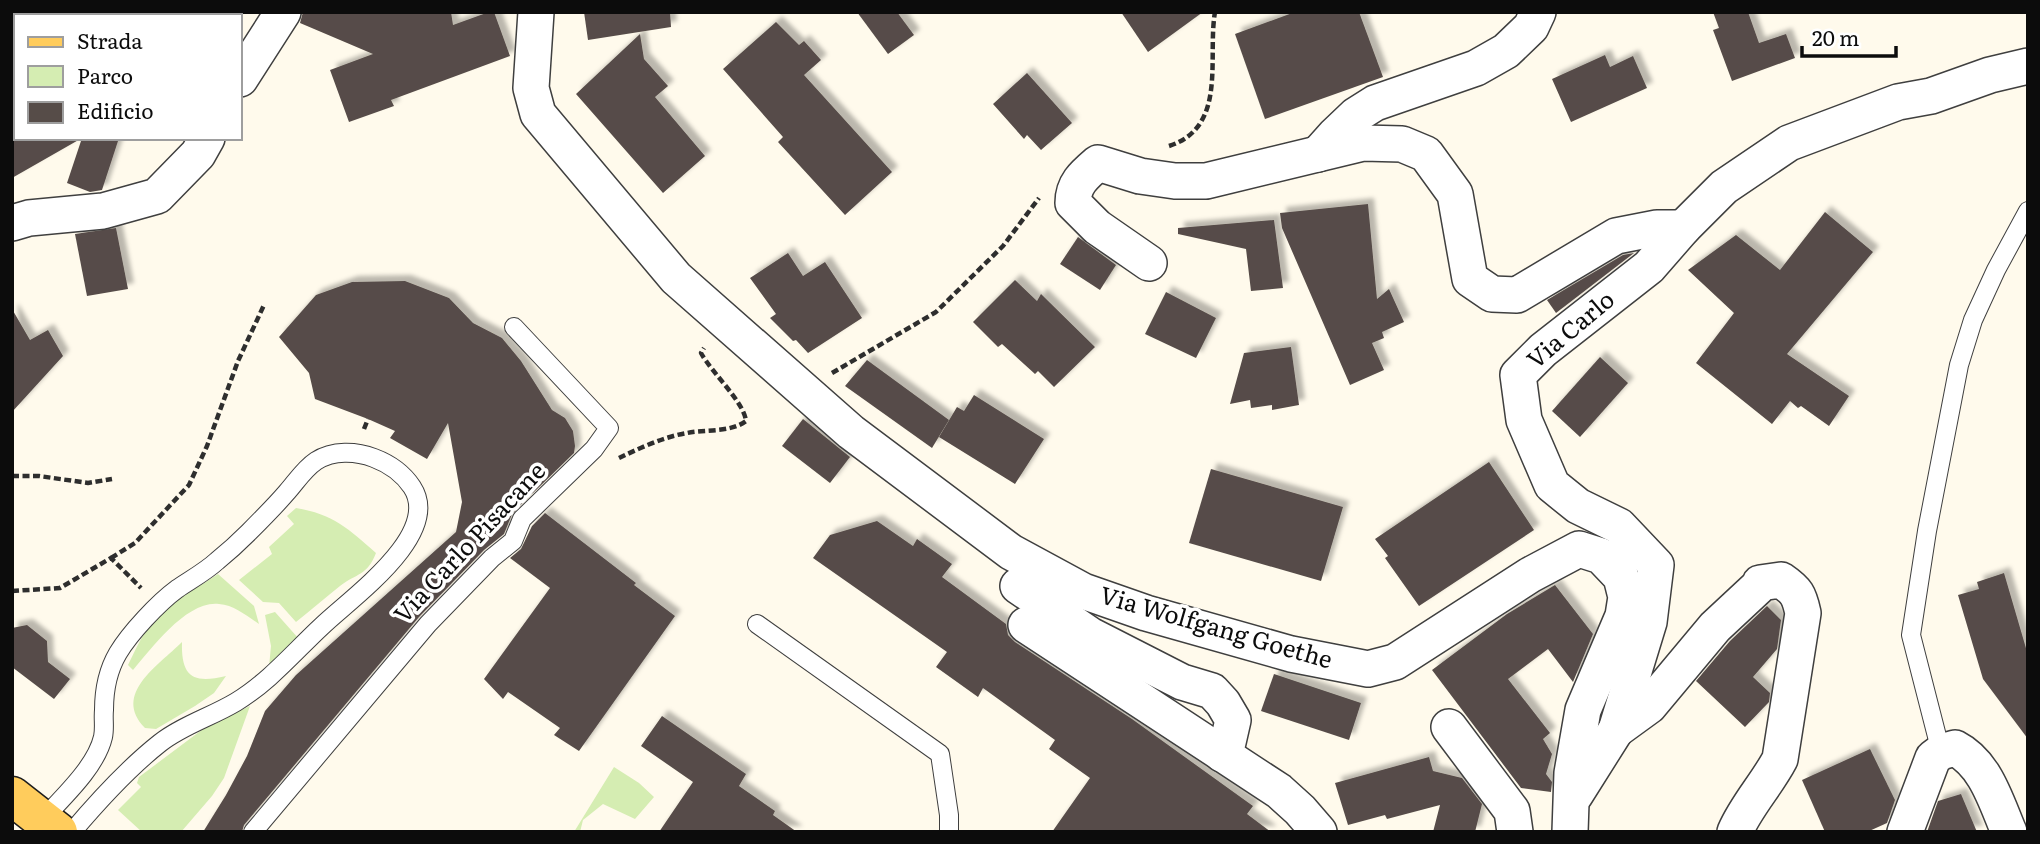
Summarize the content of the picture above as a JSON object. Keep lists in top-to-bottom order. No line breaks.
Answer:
{"streets":{"street":["Via Carlo","Via Wolfgang Goethe"],"lane":["Via Carlo Pisacane"]},"crossings":[["Via Carlo","Via Wolfgang Goethe"]],"legend":["Strada","Parco","Edificio"],"scale_bar":"20 m"}
